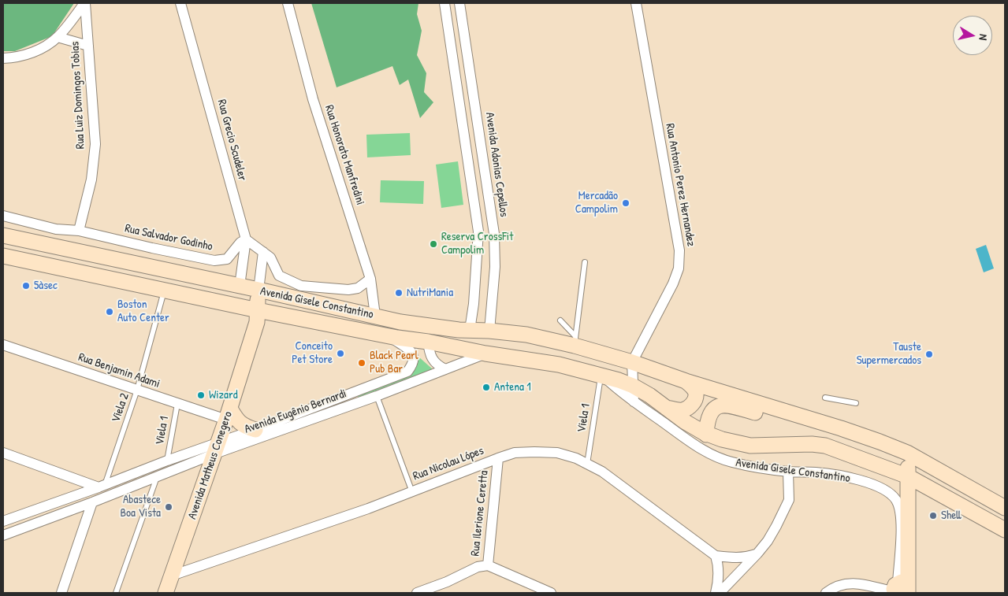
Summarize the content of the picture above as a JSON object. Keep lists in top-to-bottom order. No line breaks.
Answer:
{"streets":{"main road":["Avenida Gisele Constantino","Avenida Matheus Conegero"],"street":["Rua Luiz Domingos Tobias","Rua Grecio Scudeler","Rua Honorato Manfredini","Avenida Adonias Cepellos","Rua Antonio Perez Hernandez","Rua Salvador Godinho","Rua Benjamin Adami","Avenida Eugênio Bernardi","Rua Nicolau Lópes","Rua Ilerione Ceretta"],"lane":["Viela 2","Viela 1"]},"crossings":[["Rua Luiz Domingos Tobias","Rua Salvador Godinho"],["Rua Grecio Scudeler","Rua Salvador Godinho"],["Rua Grecio Scudeler","Avenida Gisele Constantino"],["Rua Honorato Manfredini","Avenida Gisele Constantino"],["Avenida Adonias Cepellos","Avenida Gisele Constantino"],["Rua Antonio Perez Hernandez","Avenida Gisele Constantino"],["Avenida Gisele Constantino","Viela 2"],["Avenida Gisele Constantino","Avenida Eugênio Bernardi"],["Avenida Gisele Constantino","Viela 1"],["Avenida Gisele Constantino","Avenida Matheus Conegero"],["Rua Benjamin Adami","Viela 2"],["Rua Benjamin Adami","Viela 1"],["Rua Benjamin Adami","Avenida Matheus Conegero"],["Viela 2","Avenida Eugênio Bernardi"],["Avenida Eugênio Bernardi","Viela 1"],["Avenida Eugênio Bernardi","Avenida Matheus Conegero"],["Viela 1","Rua Nicolau Lópes"],["Rua Nicolau Lópes","Avenida Matheus Conegero"],["Rua Nicolau Lópes","Rua Ilerione Ceretta"]],"places":["Mercadão Campolim","Reserva CrossFit Campolim","5àsec","NutriMania","Boston Auto Center","Conceito Pet Store","Tauste Supermercados","Black Pearl Pub Bar","Antena 1","Wizard","Abastece Boa Vista","Shell"],"north":"right"}
